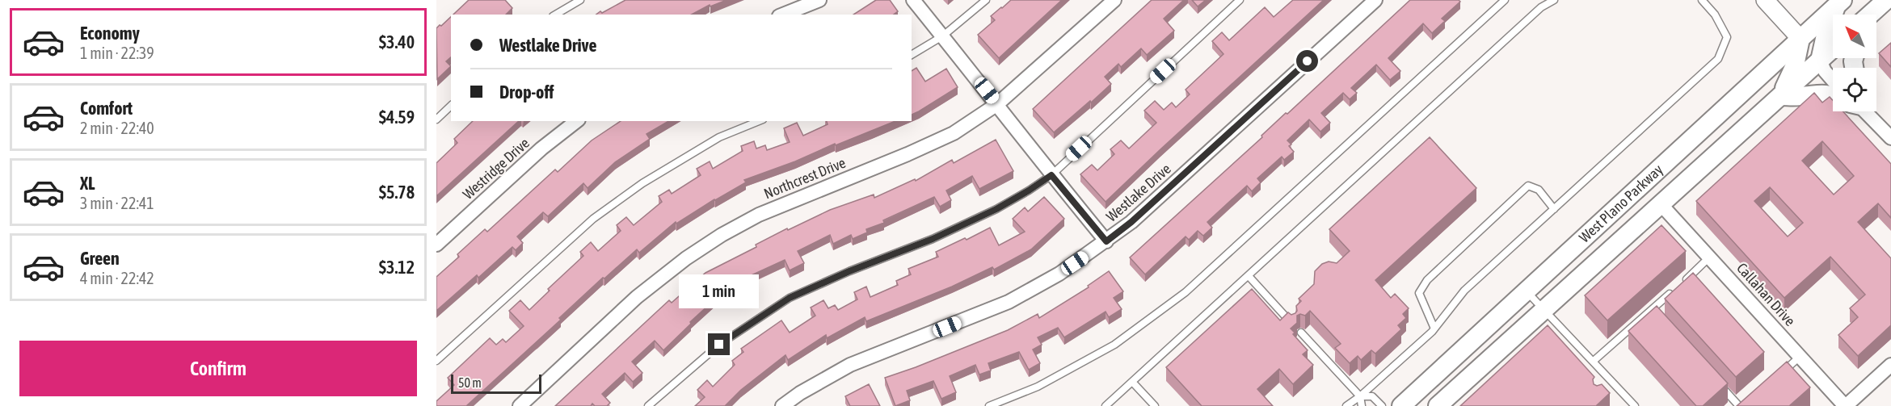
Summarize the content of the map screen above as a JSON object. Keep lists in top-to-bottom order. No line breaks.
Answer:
{"streets":{"main road":["West Plano Parkway"],"street":["Westridge Drive","Northcrest Drive","Westlake Drive","Callahan Drive"]},"crossings":[["West Plano Parkway","Callahan Drive"]],"scale_bar":"50 m","north":"top left","page":{"list":[{"name":"Economy","note":"1 min · 22:39","value":"$3.40"},{"name":"Comfort","note":"2 min · 22:40","value":"$4.59"},{"name":"XL","note":"3 min · 22:41","value":"$5.78"},{"name":"Green","note":"4 min · 22:42","value":"$3.12"}],"banner":["Westlake Drive","Drop-off"],"bubble":"1 min","buttons":"Confirm","scale":"50 m"}}
